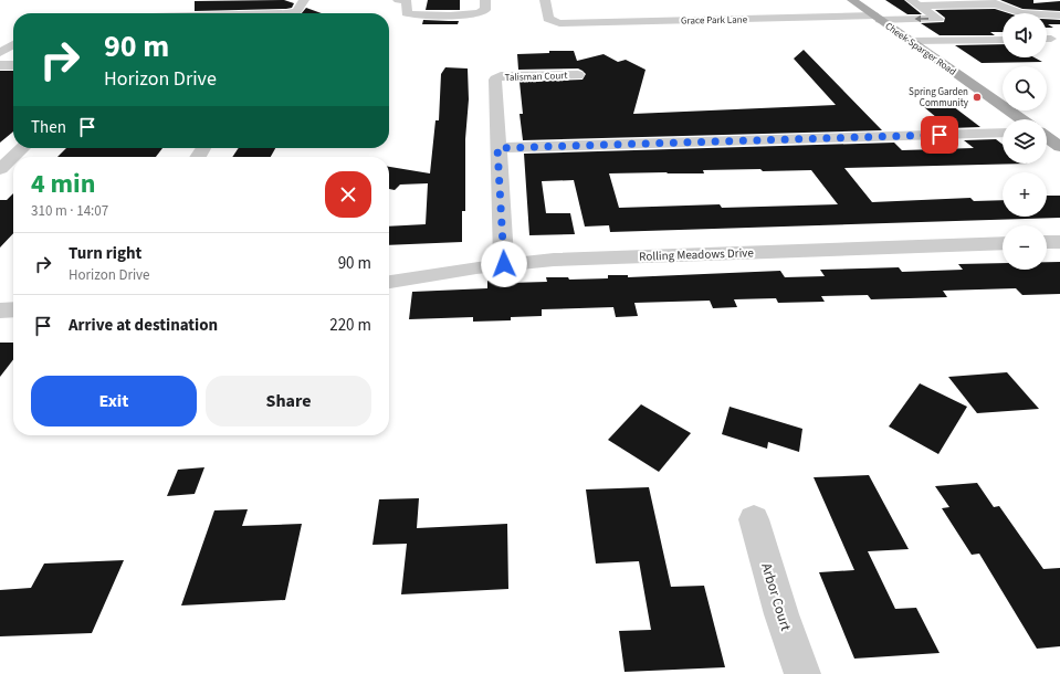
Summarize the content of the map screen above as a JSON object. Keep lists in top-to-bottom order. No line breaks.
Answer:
{"streets":{"main road":["Cheek-Sparger Road"],"street":["Grace Park Lane","Talisman Court","Rolling Meadows Drive","Arbor Court"]},"crossings":[["Grace Park Lane","Cheek-Sparger Road"],["Talisman Court","Rolling Meadows Drive"]],"places":["Spring Garden Community"],"page":{"map_buttons":["+","−"],"turn":["90 m","Horizon Drive"],"then":"Then","heading":["4 min","310 m · 14:07"],"list":[{"name":"Turn right","note":"Horizon Drive","value":"90 m"},{"name":"Arrive at destination","value":"220 m"}],"buttons":["Exit","Share"]}}
